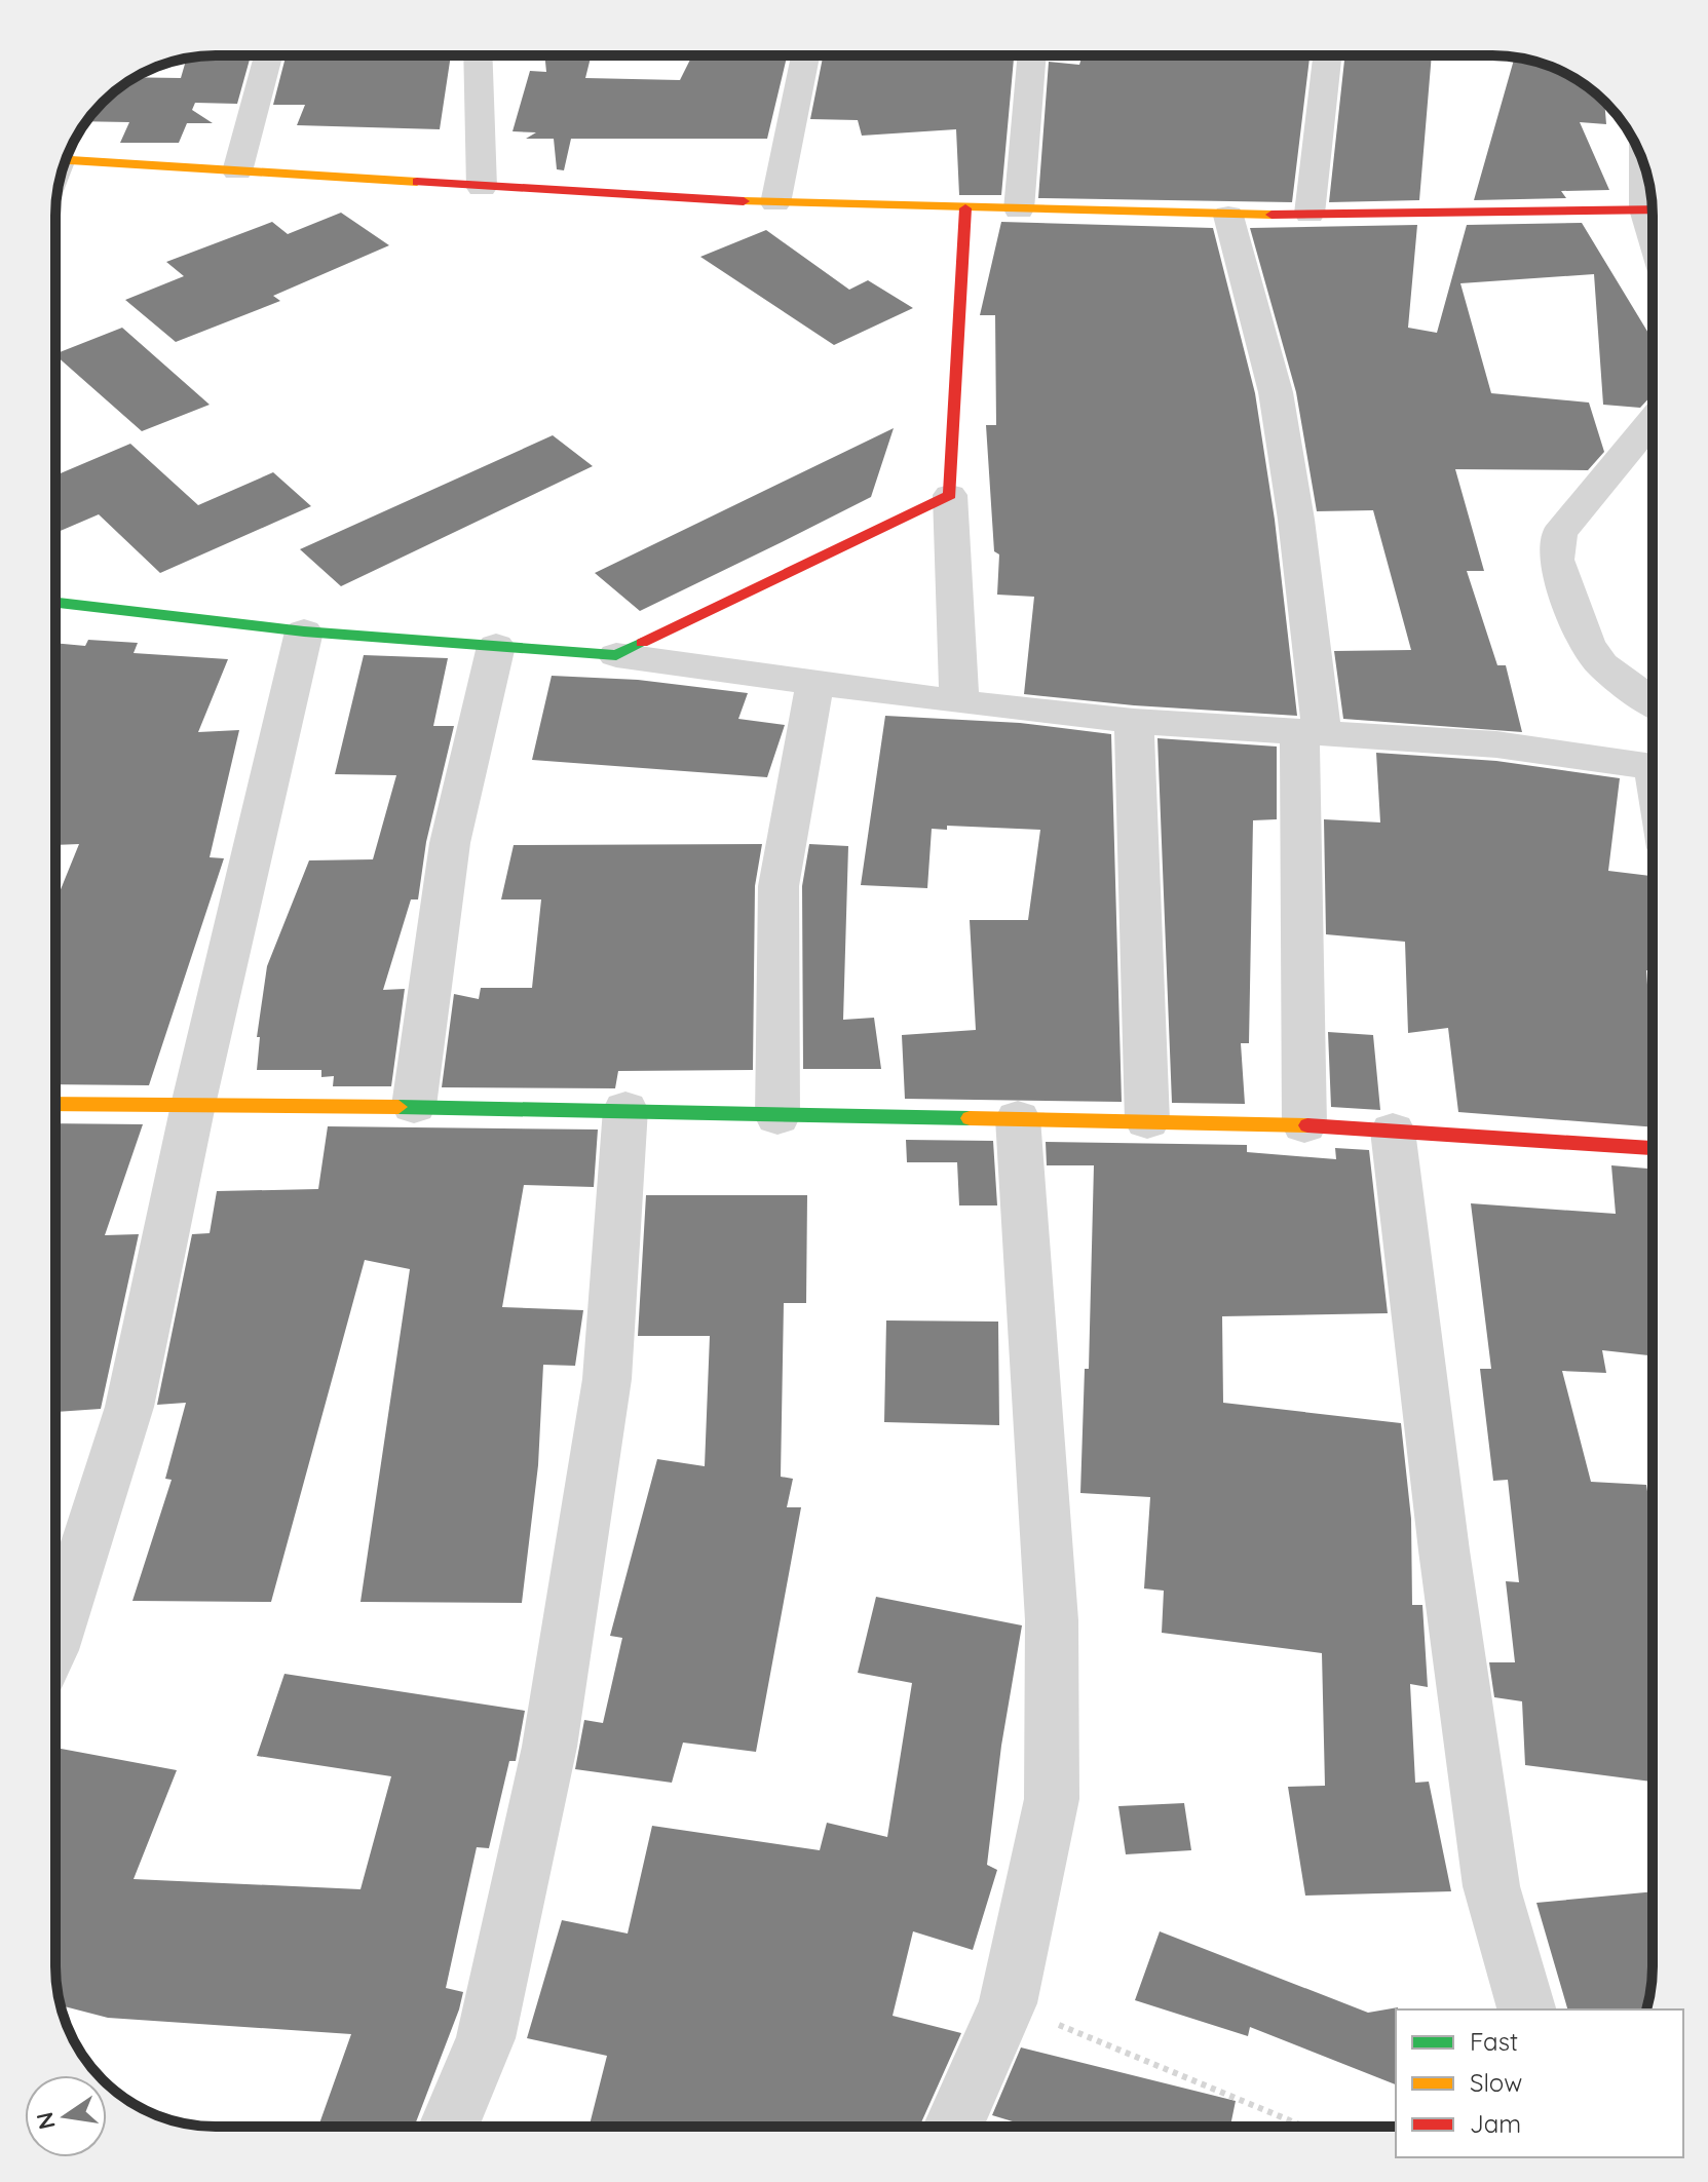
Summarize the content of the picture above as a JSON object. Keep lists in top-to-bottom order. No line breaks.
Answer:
{"legend":["Fast","Slow","Jam"],"north":"left"}
